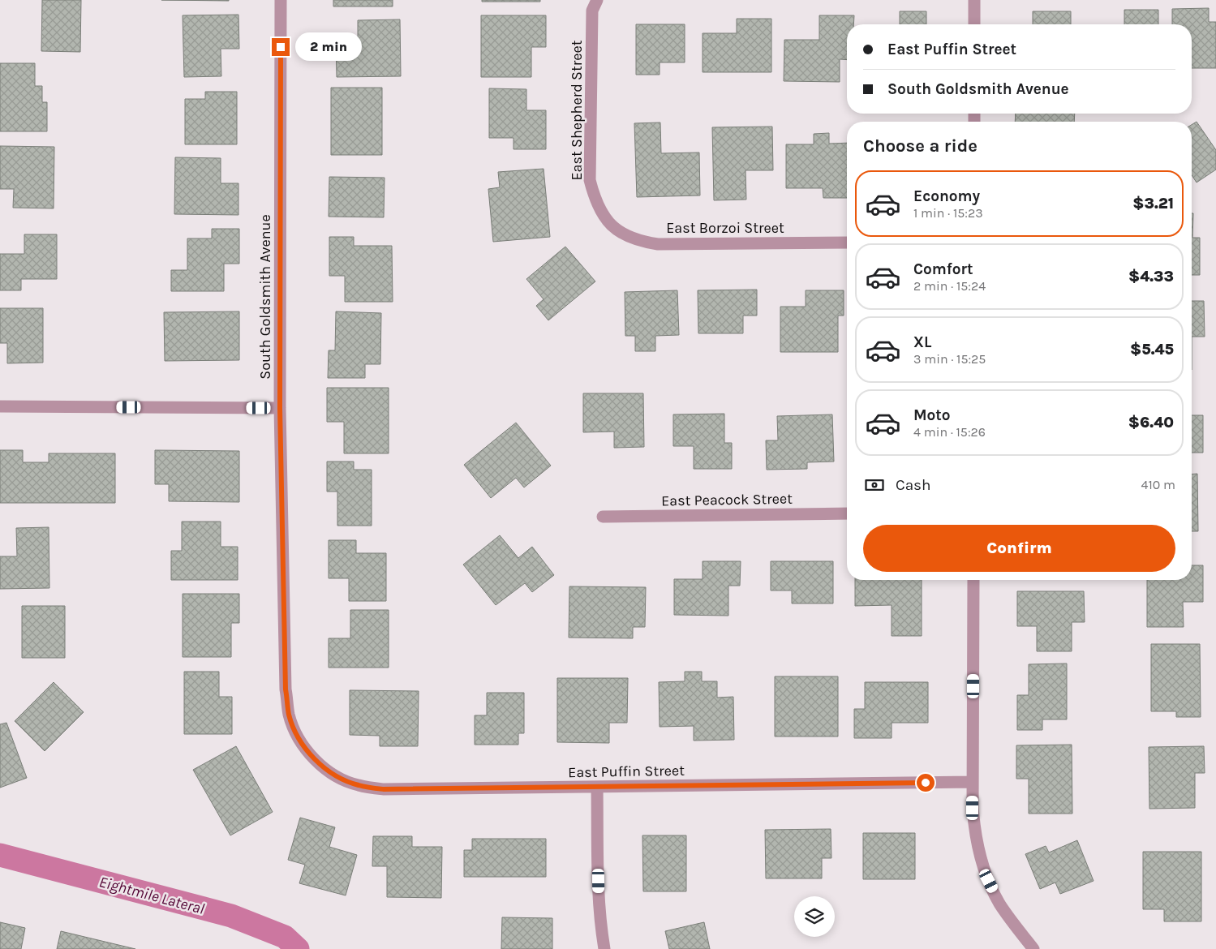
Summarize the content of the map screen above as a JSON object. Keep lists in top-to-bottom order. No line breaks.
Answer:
{"streets":{"street":["East Shepherd Street","East Borzoi Street","South Goldsmith Avenue","East Peacock Street","East Puffin Street"]},"crossings":[["East Shepherd Street","East Borzoi Street"],["South Goldsmith Avenue","East Puffin Street"]],"water":["Eightmile Lateral"],"page":{"banner":["East Puffin Street","South Goldsmith Avenue"],"bubble":"2 min","heading":"Choose a ride","list":[{"name":"Economy","note":"1 min · 15:23","value":"$3.21"},{"name":"Comfort","note":"2 min · 15:24","value":"$4.33"},{"name":"XL","note":"3 min · 15:25","value":"$5.45"},{"name":"Moto","note":"4 min · 15:26","value":"$6.40"}],"pay":["Cash","410 m"],"buttons":"Confirm"}}
